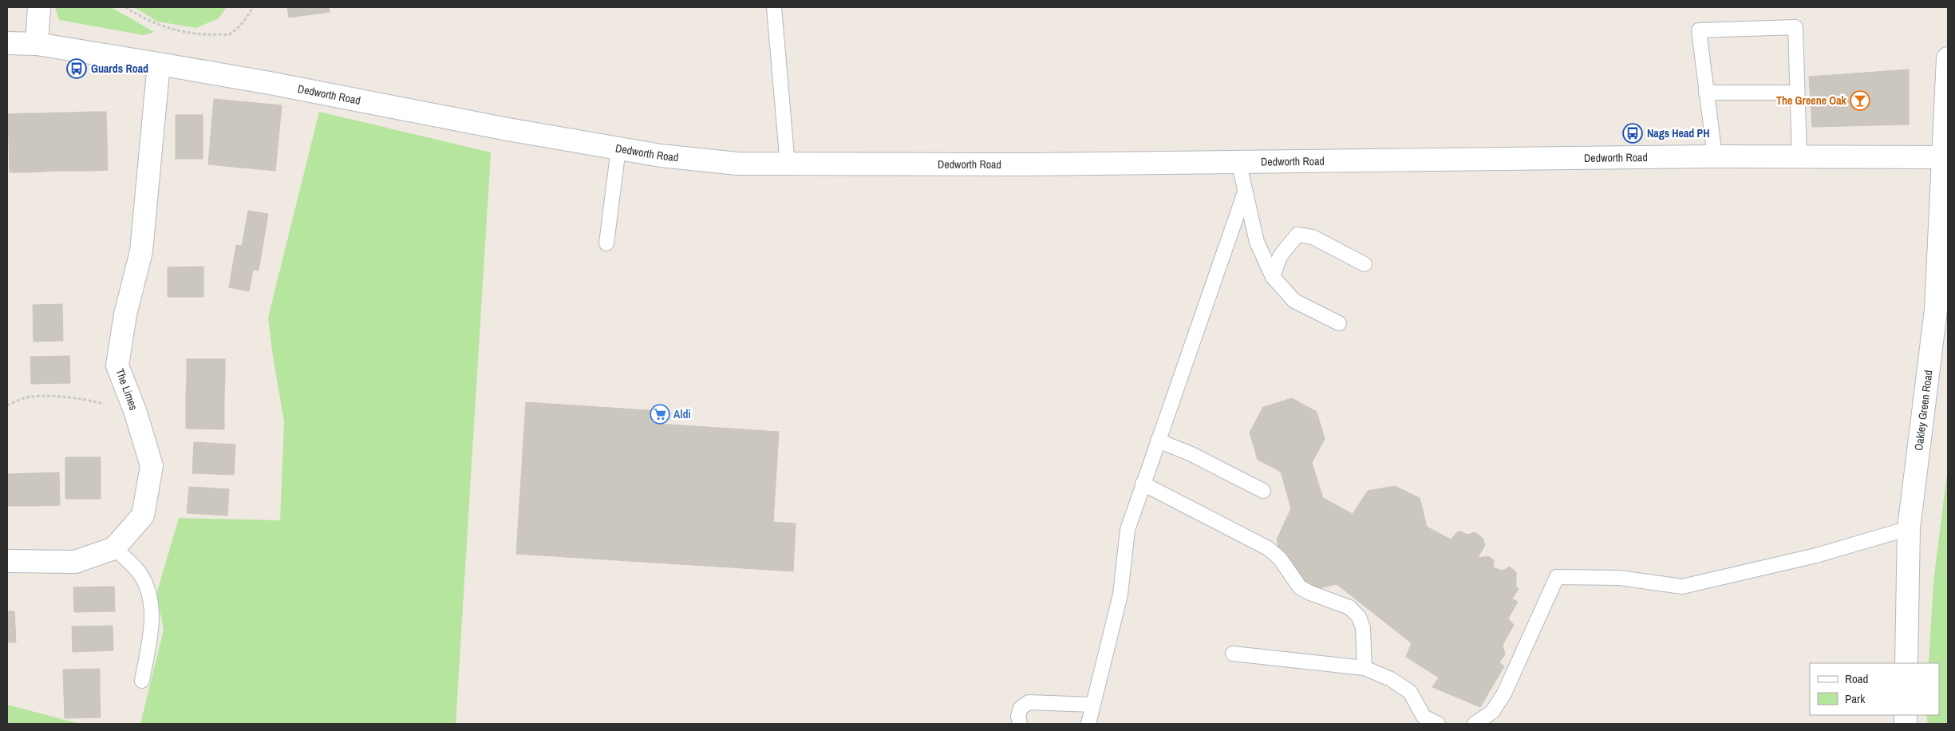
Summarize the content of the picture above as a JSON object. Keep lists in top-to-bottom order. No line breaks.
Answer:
{"streets":{"main road":["Dedworth Road","The Limes","Oakley Green Road"]},"crossings":[["Dedworth Road","The Limes"],["Dedworth Road","Oakley Green Road"]],"places":{"bus stop":["Guards Road","Nags Head PH"],"bar":["The Greene Oak"],"supermarket":["Aldi"]},"legend":["Road","Park"]}
